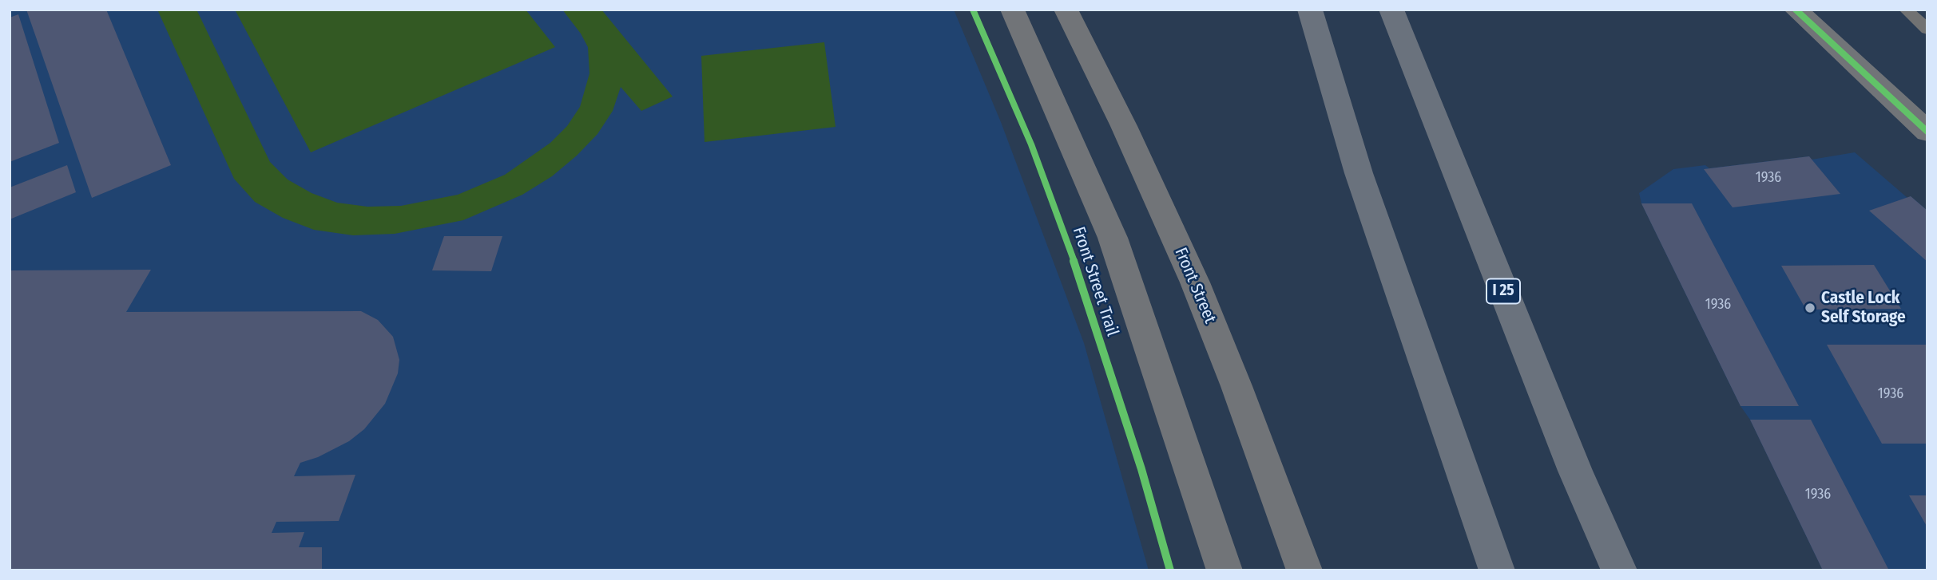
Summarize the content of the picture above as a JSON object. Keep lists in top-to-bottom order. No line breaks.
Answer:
{"streets":{"highway":["I 25"],"main road":["Front Street"],"cycle path":["Front Street Trail"]},"places":["Castle Lock Self Storage"],"house_numbers":["1936","1936","1936","1936"]}
